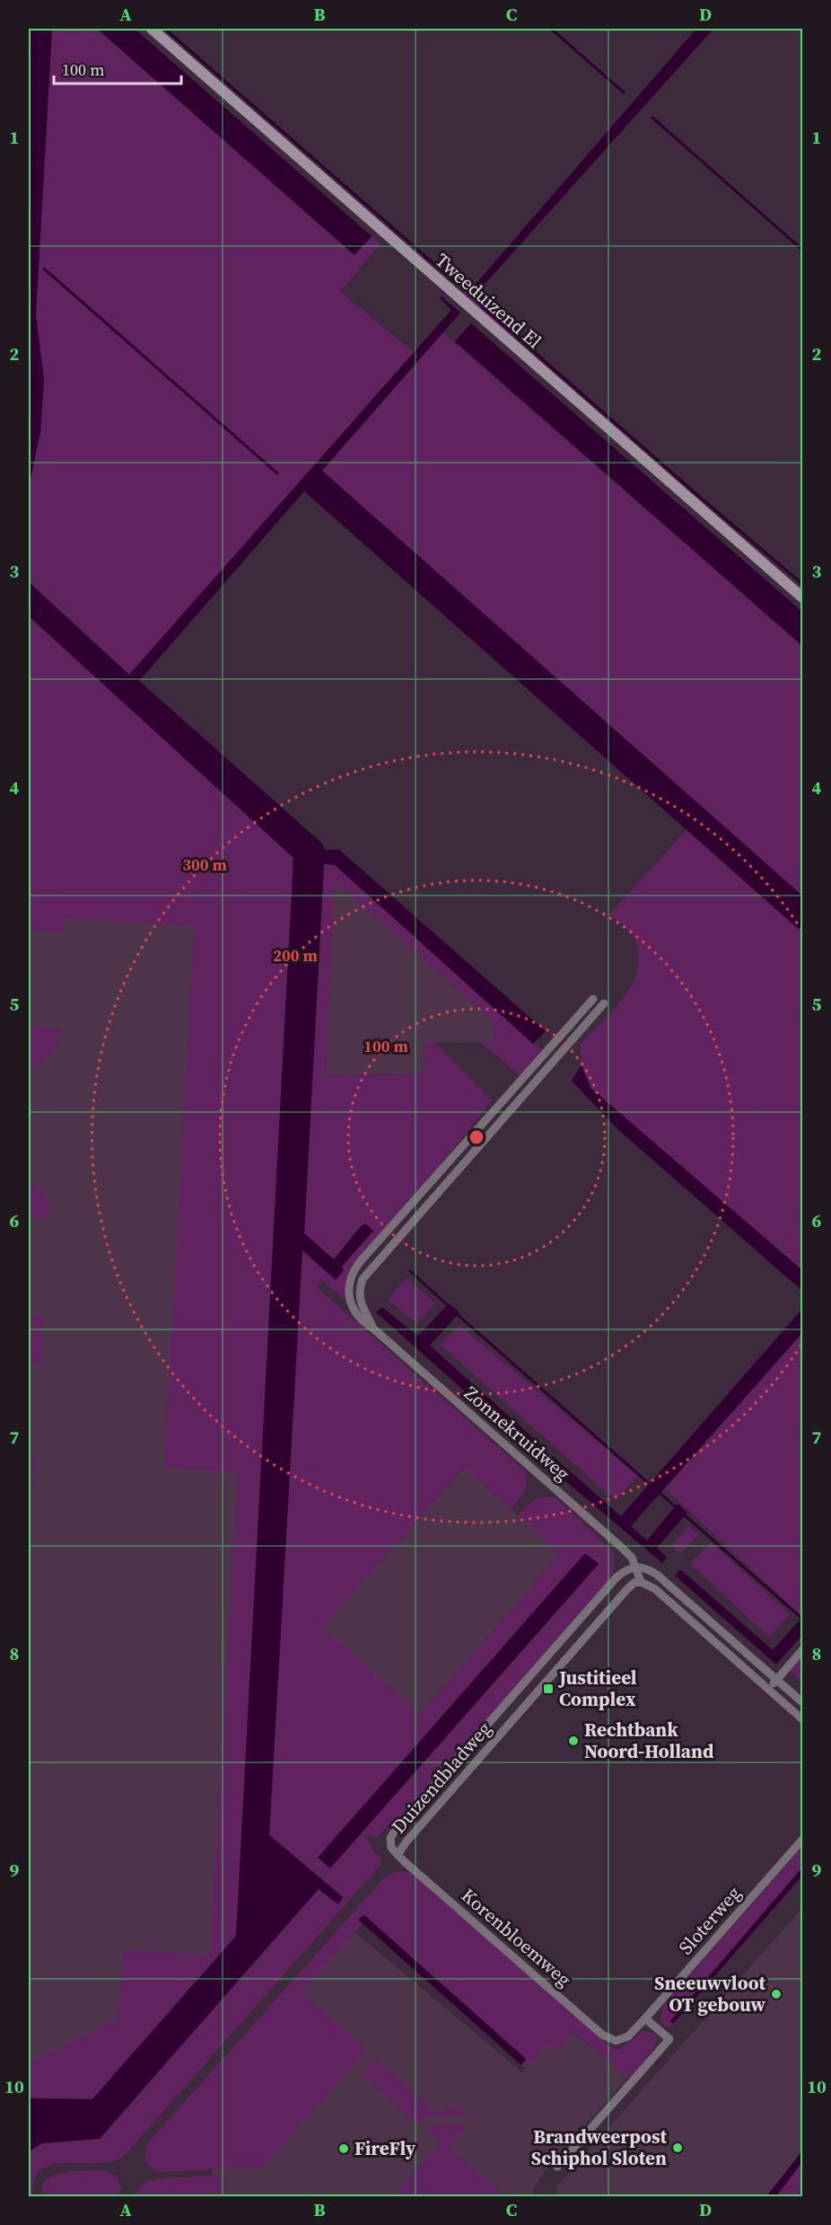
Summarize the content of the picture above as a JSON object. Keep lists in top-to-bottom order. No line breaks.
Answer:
{"streets":{"street":["Tweeduizend El","Zonnekruidweg","Duizendbladweg","Sloterweg","Korenbloemweg"]},"crossings":[["Zonnekruidweg","Duizendbladweg"],["Duizendbladweg","Korenbloemweg"],["Sloterweg","Korenbloemweg"]],"places":{"transit":["Justitieel Complex"],"other":["Rechtbank Noord-Holland","Sneeuwvloot OT gebouw","Brandweerpost Schiphol Sloten","FireFly"]},"scale_bar":"100 m","grid":{"columns":["A","B","C","D"],"rows":["1","2","3","4","5","6","7","8","9","10"]},"rings":["300 m","200 m","100 m"]}
